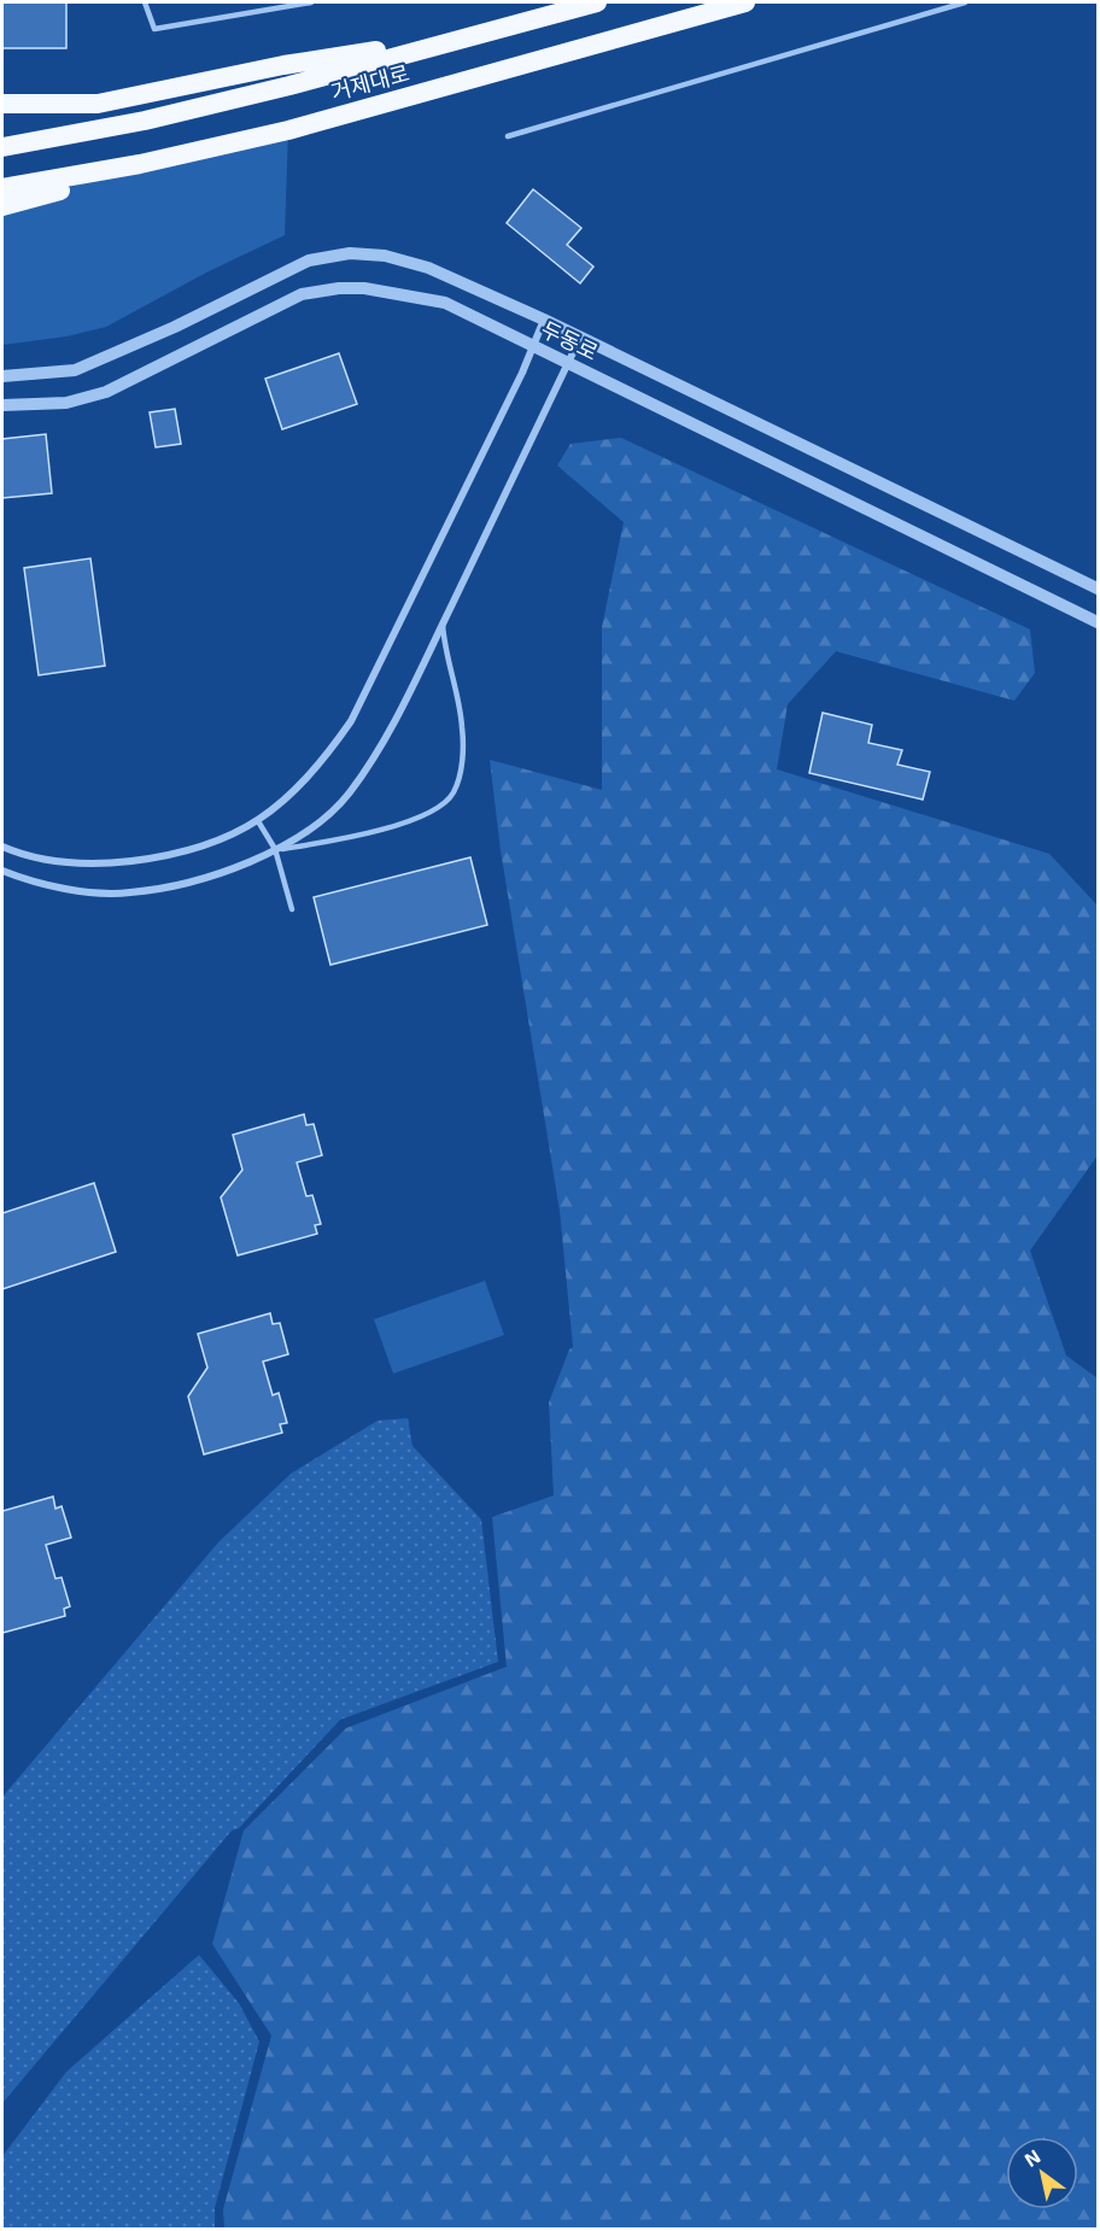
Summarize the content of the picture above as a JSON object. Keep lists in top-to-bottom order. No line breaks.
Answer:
{"streets":{"highway":["거제대로"],"street":["두동로"]},"north":"top left"}
